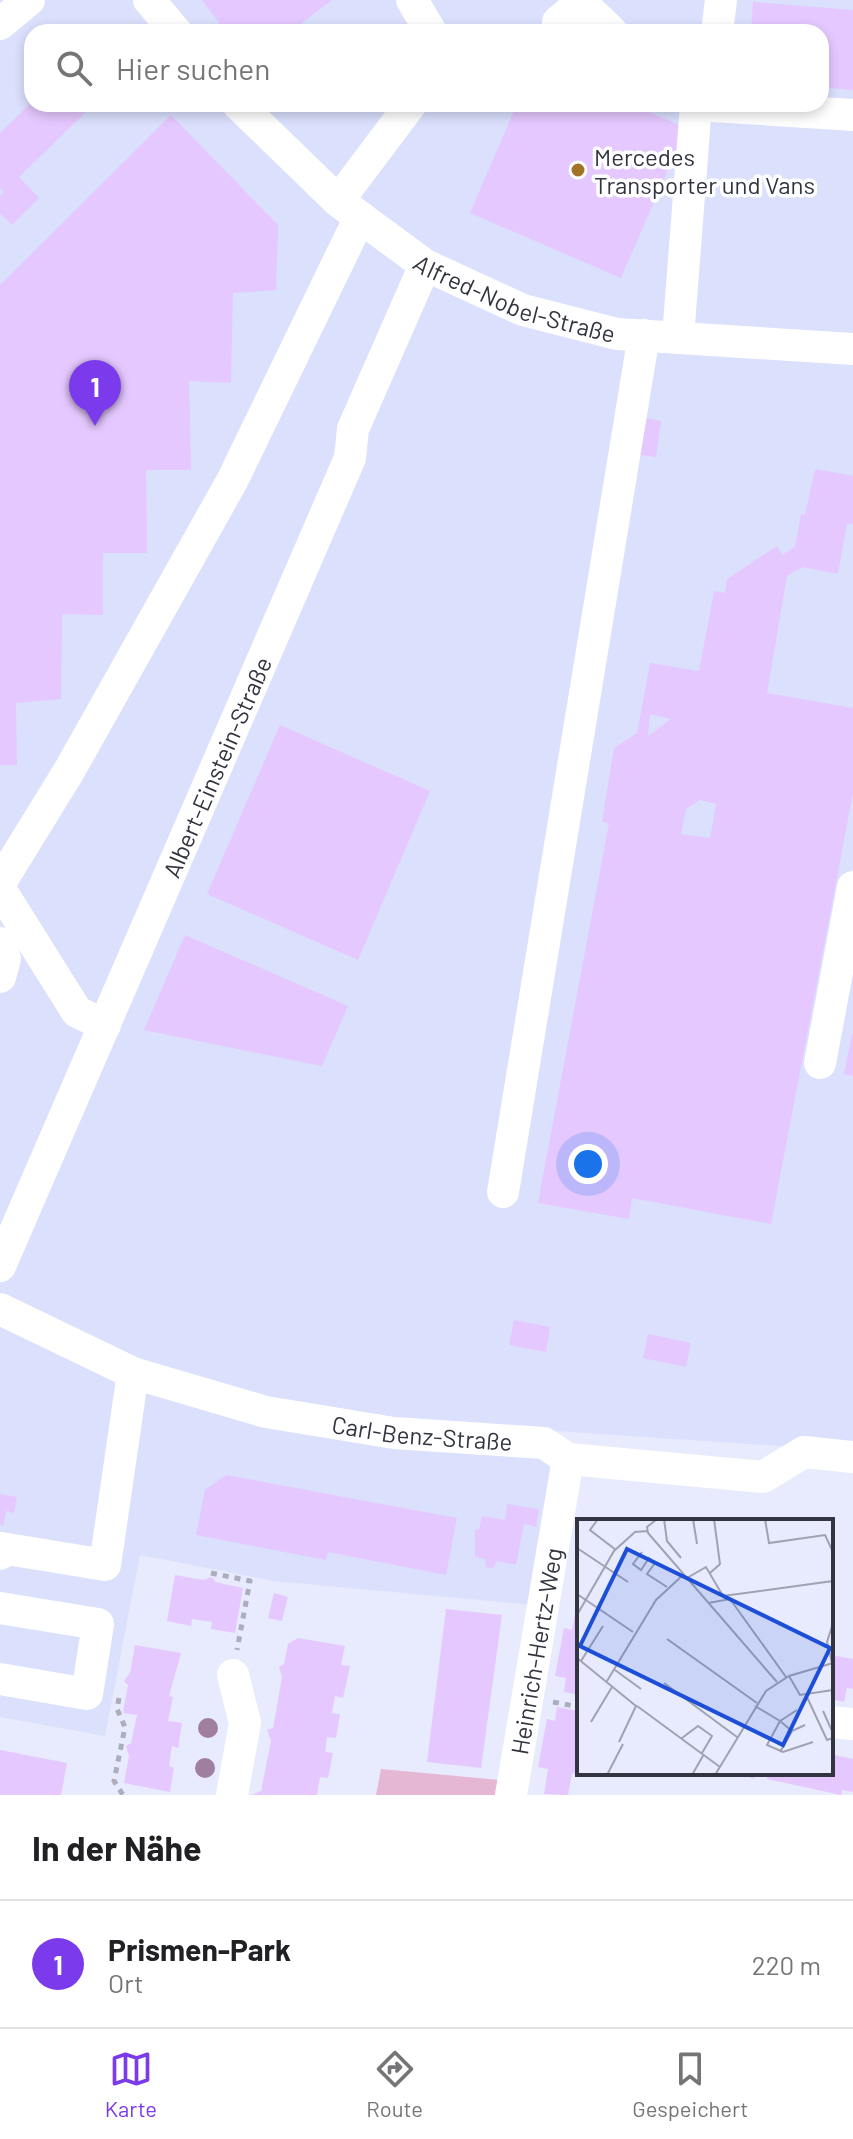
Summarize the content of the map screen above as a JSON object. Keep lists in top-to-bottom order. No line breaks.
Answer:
{"streets":{"street":["Alfred-Nobel-Straße","Albert-Einstein-Straße","Carl-Benz-Straße","Heinrich-Hertz-Weg"]},"crossings":[["Alfred-Nobel-Straße","Albert-Einstein-Straße"],["Carl-Benz-Straße","Heinrich-Hertz-Weg"]],"places":["Mercedes Transporter und Vans"],"page":{"search":"Hier suchen","pins":"1","heading":"In der Nähe","list":[{"mark":"1","name":"Prismen-Park","note":"Ort","value":"220 m"}],"nav":["Karte","Route","Gespeichert"]}}
